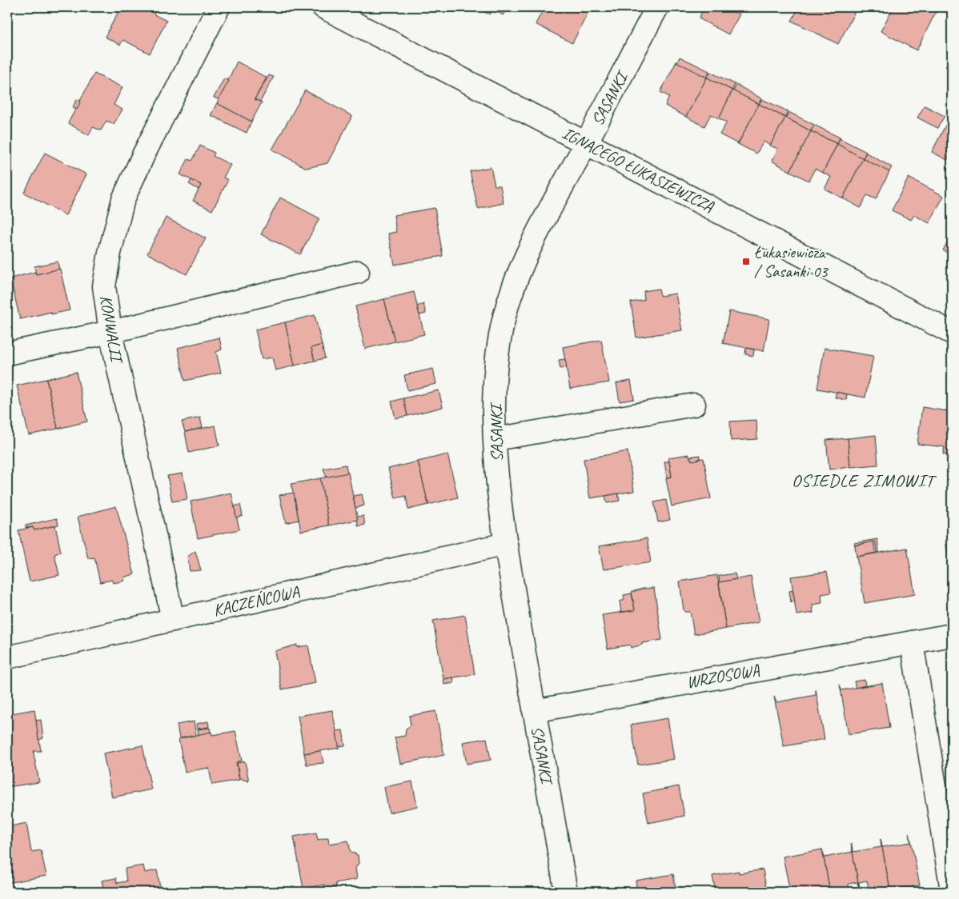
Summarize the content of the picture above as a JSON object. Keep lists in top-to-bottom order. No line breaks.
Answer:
{"streets":{"street":["SASANKI","IGNACEGO ŁUKASIEWICZA","KONWALII","KACZEŃCOWA","WRZOSOWA"]},"crossings":[["SASANKI","IGNACEGO ŁUKASIEWICZA"],["SASANKI","KACZEŃCOWA"],["SASANKI","WRZOSOWA"],["KONWALII","KACZEŃCOWA"]],"districts":["OSIEDLE ZIMOWIT"],"places":{"transit":["Łukasiewicza / Sasanki 03"]}}
